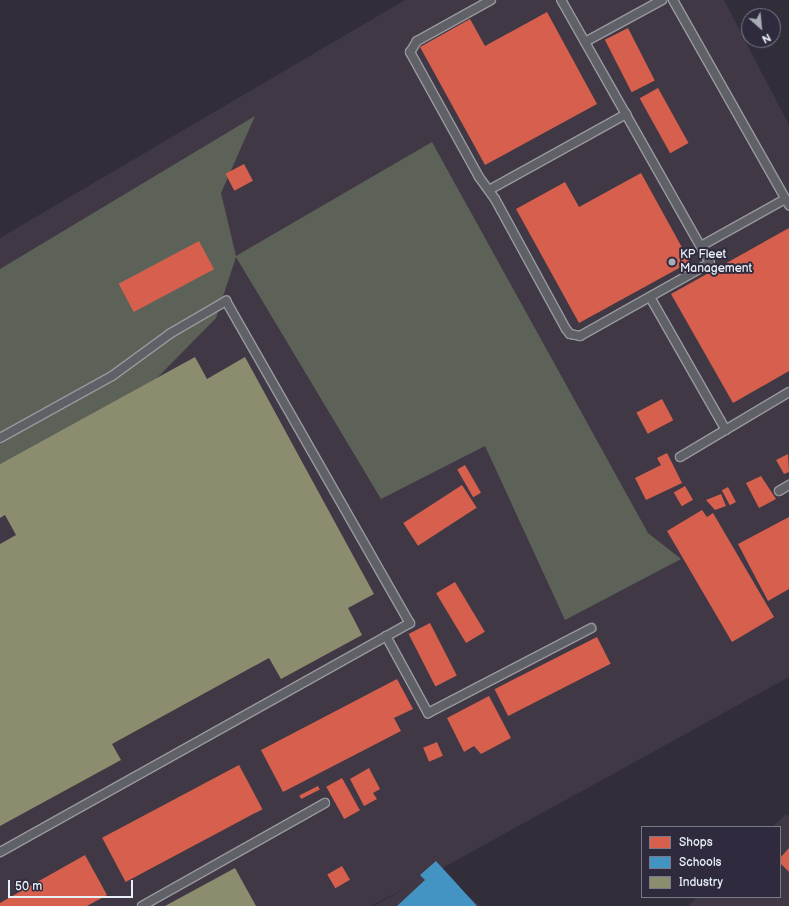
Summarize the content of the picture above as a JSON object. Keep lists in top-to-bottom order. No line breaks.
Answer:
{"places":["KP Fleet Management"],"legend":["Shops","Schools","Industry"],"scale_bar":"50 m","north":"bottom right"}
